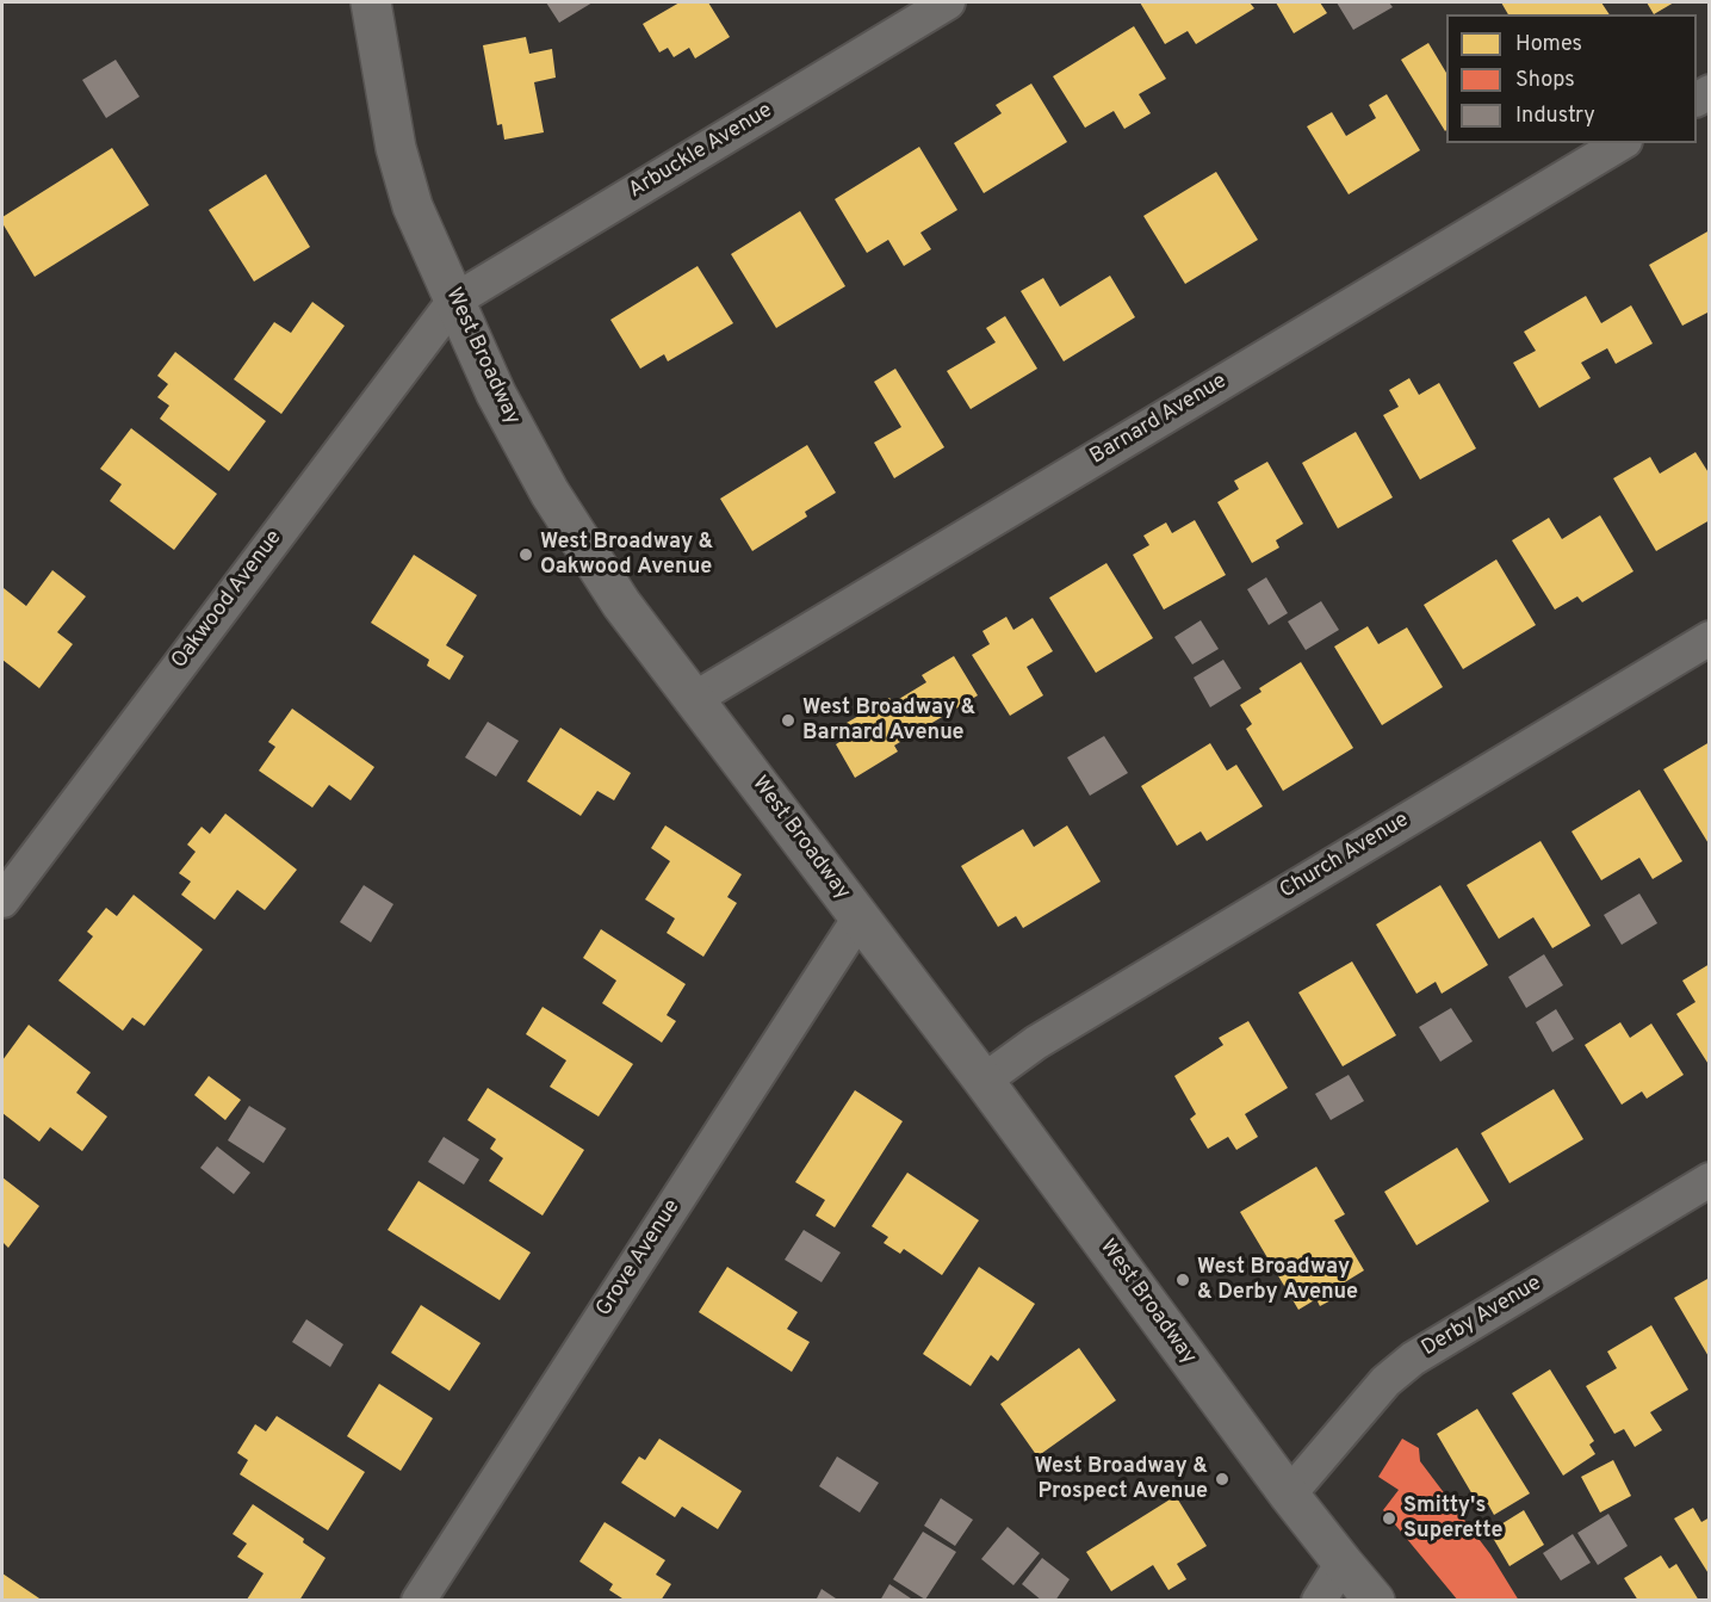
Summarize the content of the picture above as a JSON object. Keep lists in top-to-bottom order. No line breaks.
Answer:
{"streets":{"main road":["West Broadway"],"street":["Arbuckle Avenue","Barnard Avenue","Oakwood Avenue","Church Avenue","Grove Avenue","Derby Avenue"]},"crossings":[["Arbuckle Avenue","West Broadway"],["Arbuckle Avenue","Oakwood Avenue"],["West Broadway","Barnard Avenue"],["West Broadway","Oakwood Avenue"],["West Broadway","Church Avenue"],["West Broadway","Grove Avenue"],["West Broadway","Derby Avenue"]],"places":["West Broadway & Oakwood Avenue","West Broadway & Barnard Avenue","West Broadway & Derby Avenue","West Broadway & Prospect Avenue","Smitty's Superette"],"legend":["Homes","Shops","Industry"]}
